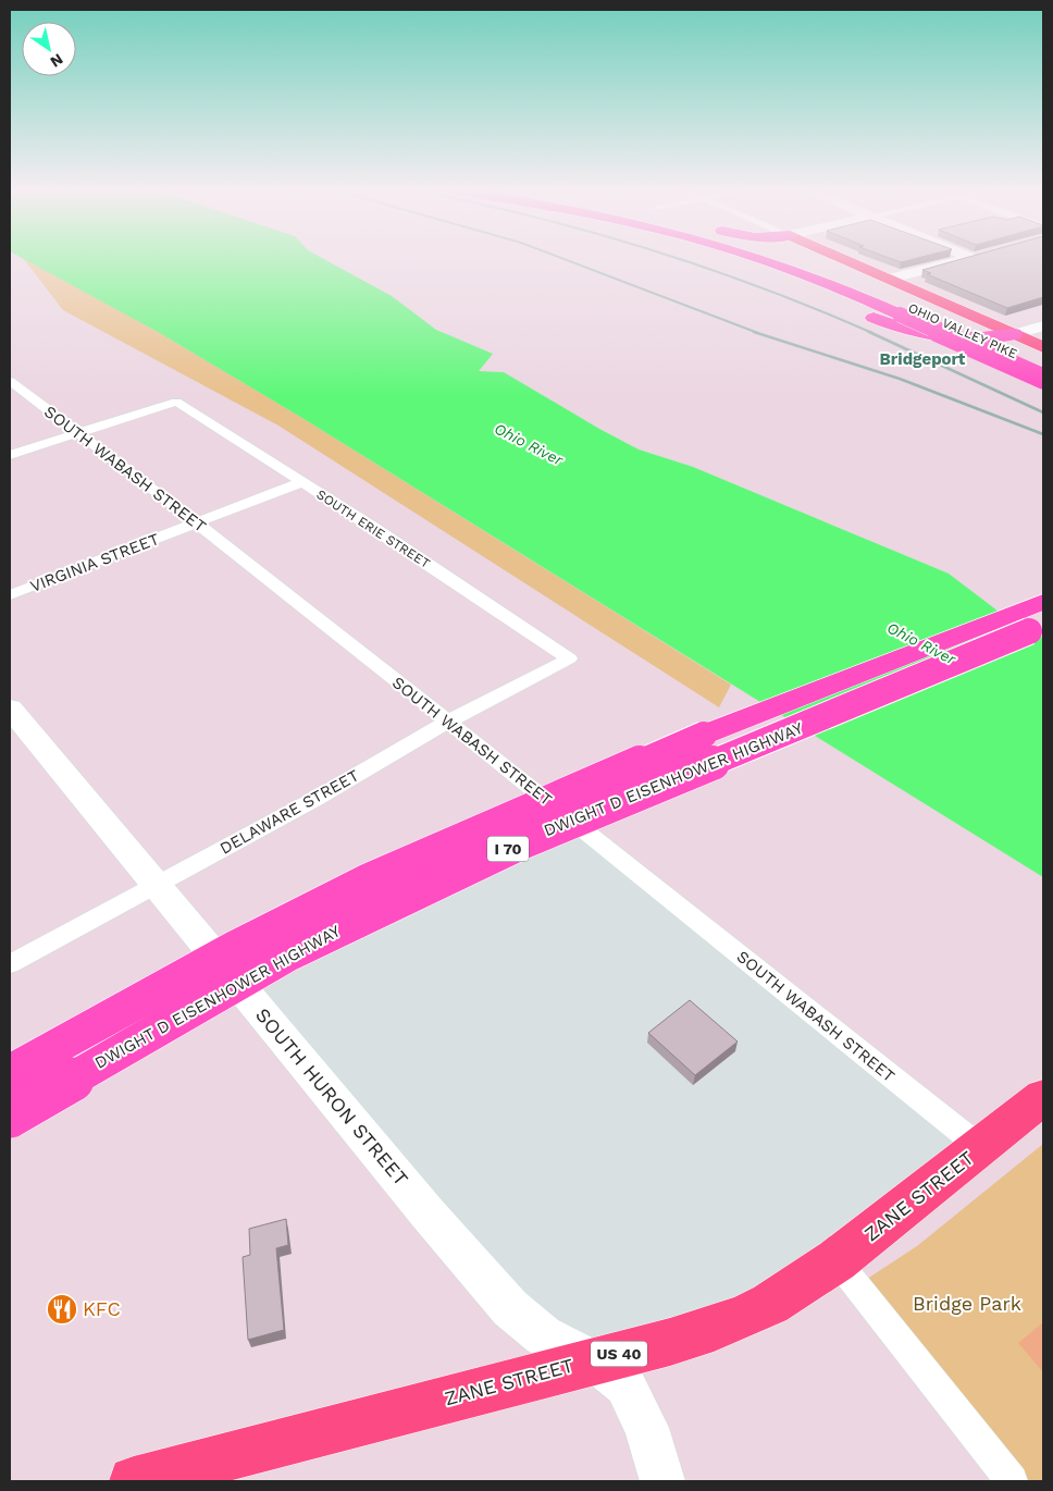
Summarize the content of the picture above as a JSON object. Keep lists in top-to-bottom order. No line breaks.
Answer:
{"streets":{"highway":["OHIO VALLEY PIKE","DWIGHT D EISENHOWER HIGHWAY","I 70"],"main road":["ZANE STREET","US 40"],"street":["SOUTH WABASH STREET","SOUTH ERIE STREET","VIRGINIA STREET","DELAWARE STREET","SOUTH HURON STREET"]},"crossings":[["SOUTH WABASH STREET","SOUTH ERIE STREET"],["SOUTH WABASH STREET","VIRGINIA STREET"],["SOUTH WABASH STREET","DELAWARE STREET"],["SOUTH WABASH STREET","ZANE STREET"],["SOUTH ERIE STREET","VIRGINIA STREET"],["SOUTH ERIE STREET","DELAWARE STREET"],["DWIGHT D EISENHOWER HIGHWAY","I 70"],["DELAWARE STREET","SOUTH HURON STREET"],["SOUTH HURON STREET","ZANE STREET"]],"districts":["Bridgeport"],"water":["Ohio River"],"parks":["Bridge Park"],"places":{"restaurant":["KFC"]},"north":"bottom right"}
